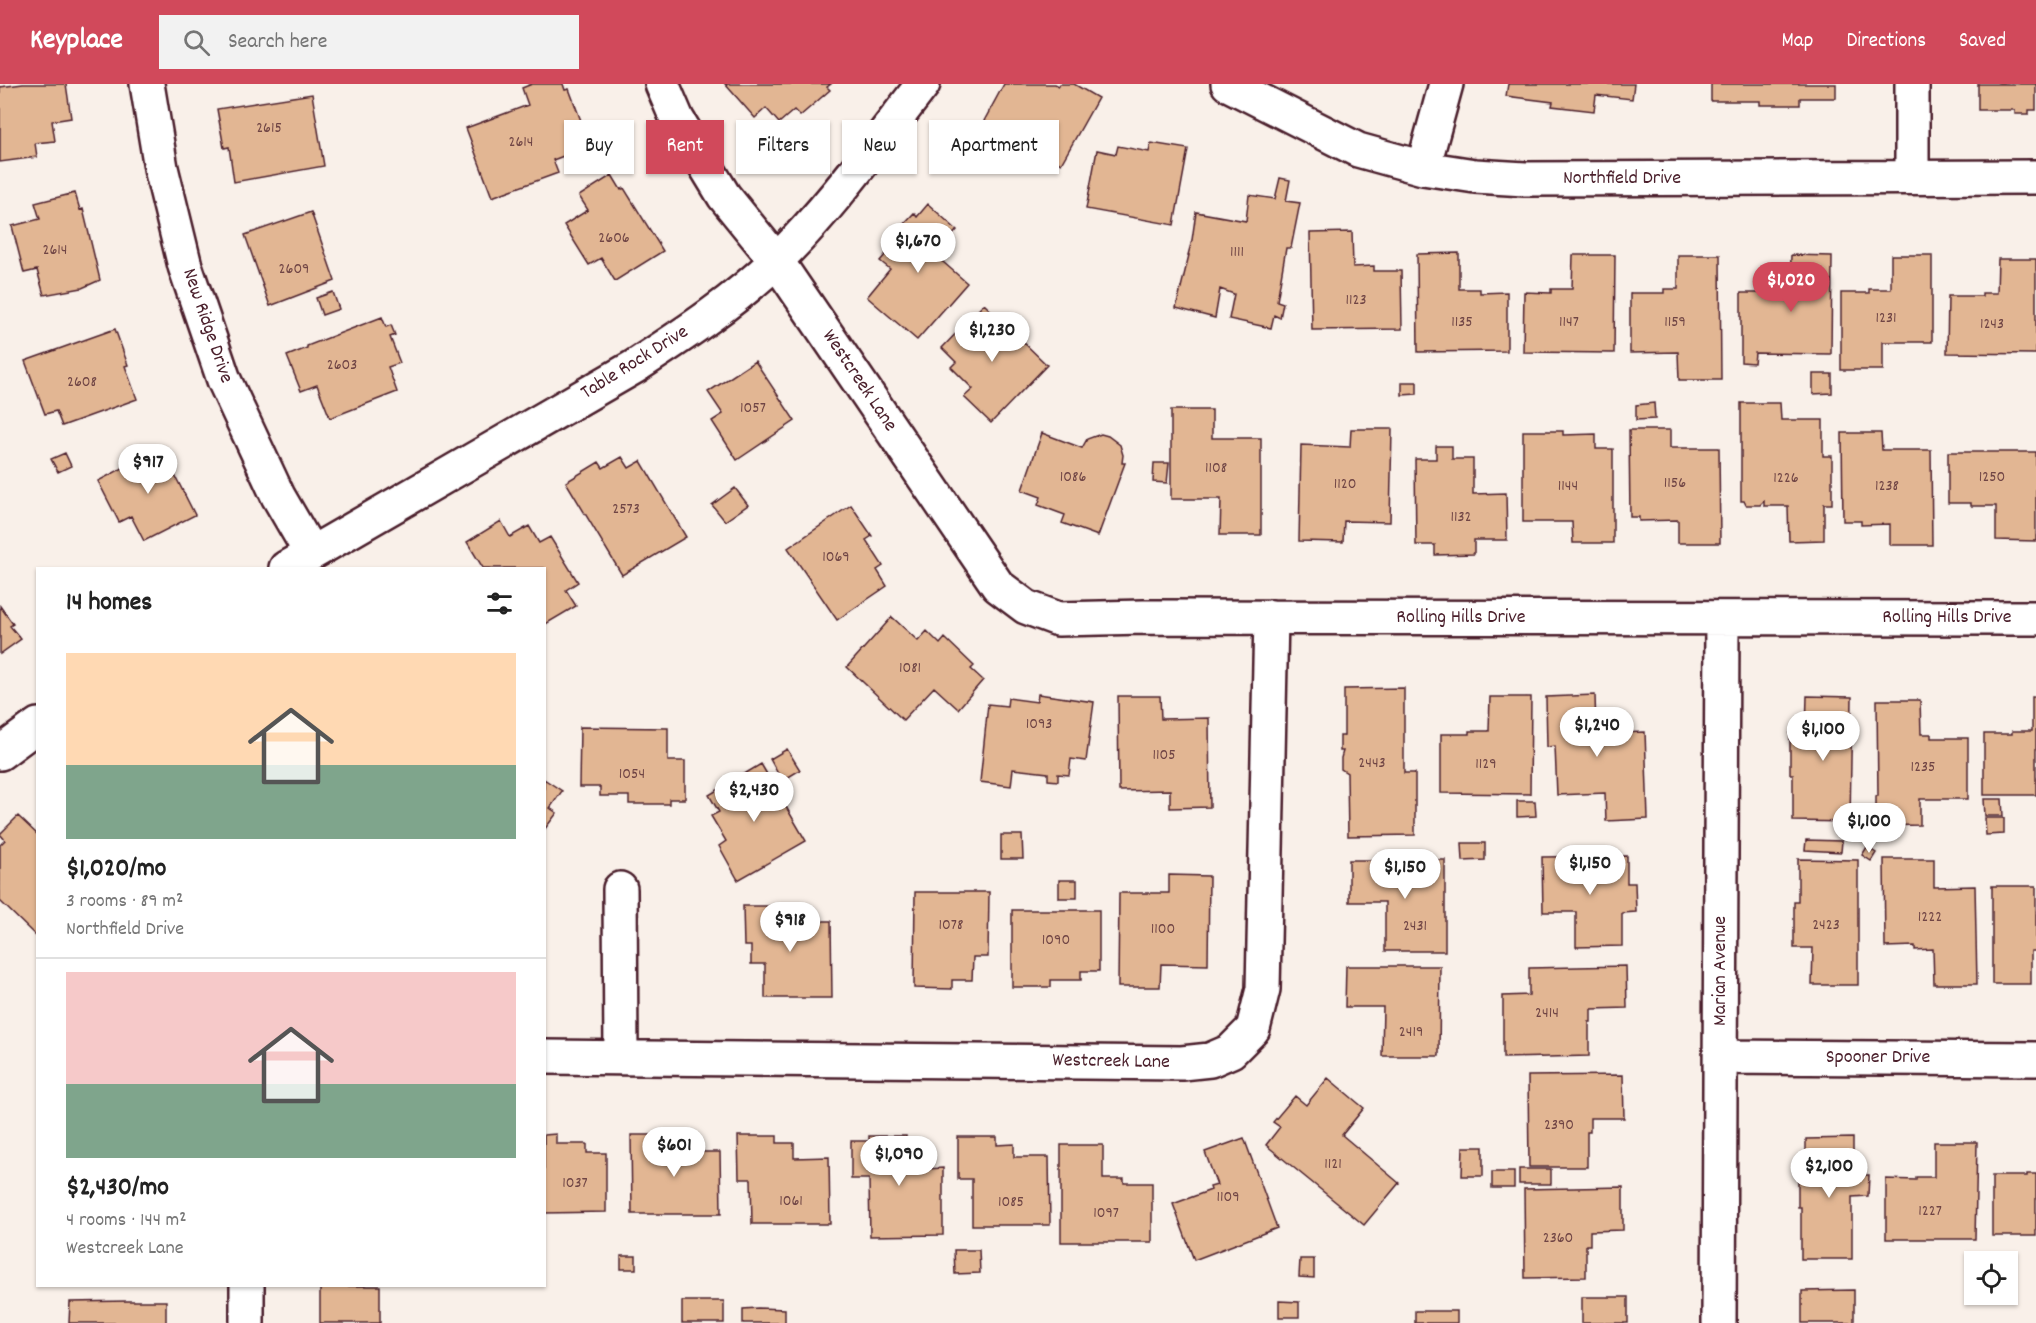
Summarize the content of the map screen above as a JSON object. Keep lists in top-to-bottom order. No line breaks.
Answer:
{"streets":{"street":["Northfield Drive","New Ridge Drive","Table Rock Drive","Westcreek Lane","Rolling Hills Drive","Marian Avenue","Spooner Drive"]},"crossings":[["New Ridge Drive","Table Rock Drive"],["Table Rock Drive","Westcreek Lane"],["Westcreek Lane","Rolling Hills Drive"],["Rolling Hills Drive","Marian Avenue"],["Marian Avenue","Spooner Drive"]],"house_numbers":["2615","2614","2606","2614","1111","2609","1123","1231","1135","1147","1159","1243","2603","2608","1057","1108","1086","1250","1226","1156","1120","1144","1238","2573","1132","1069","1081","1093","1105","2443","1129","1235","1054","1222","1078","2423","2431","1100","1090","2414","2419","2390","1121","1037","1109","1061","1085","1227","1097","2360"],"page":{"header":"Keyplace","search":"Search here","nav":["Map","Directions","Saved"],"chip":["Buy","Rent","Filters","New","Apartment"],"price":["$1,670","$1,020","$1,230","$917","$1,240","$1,100","$2,430","$1,100","$1,150","$1,150","$918","$601","$1,090","$2,100"],"heading":"14 homes","list":[{"name":"$1,020/mo","note":"3 rooms · 89 m² · Northfield Drive"},{"name":"$2,430/mo","note":"4 rooms · 144 m² · Westcreek Lane"}]}}
